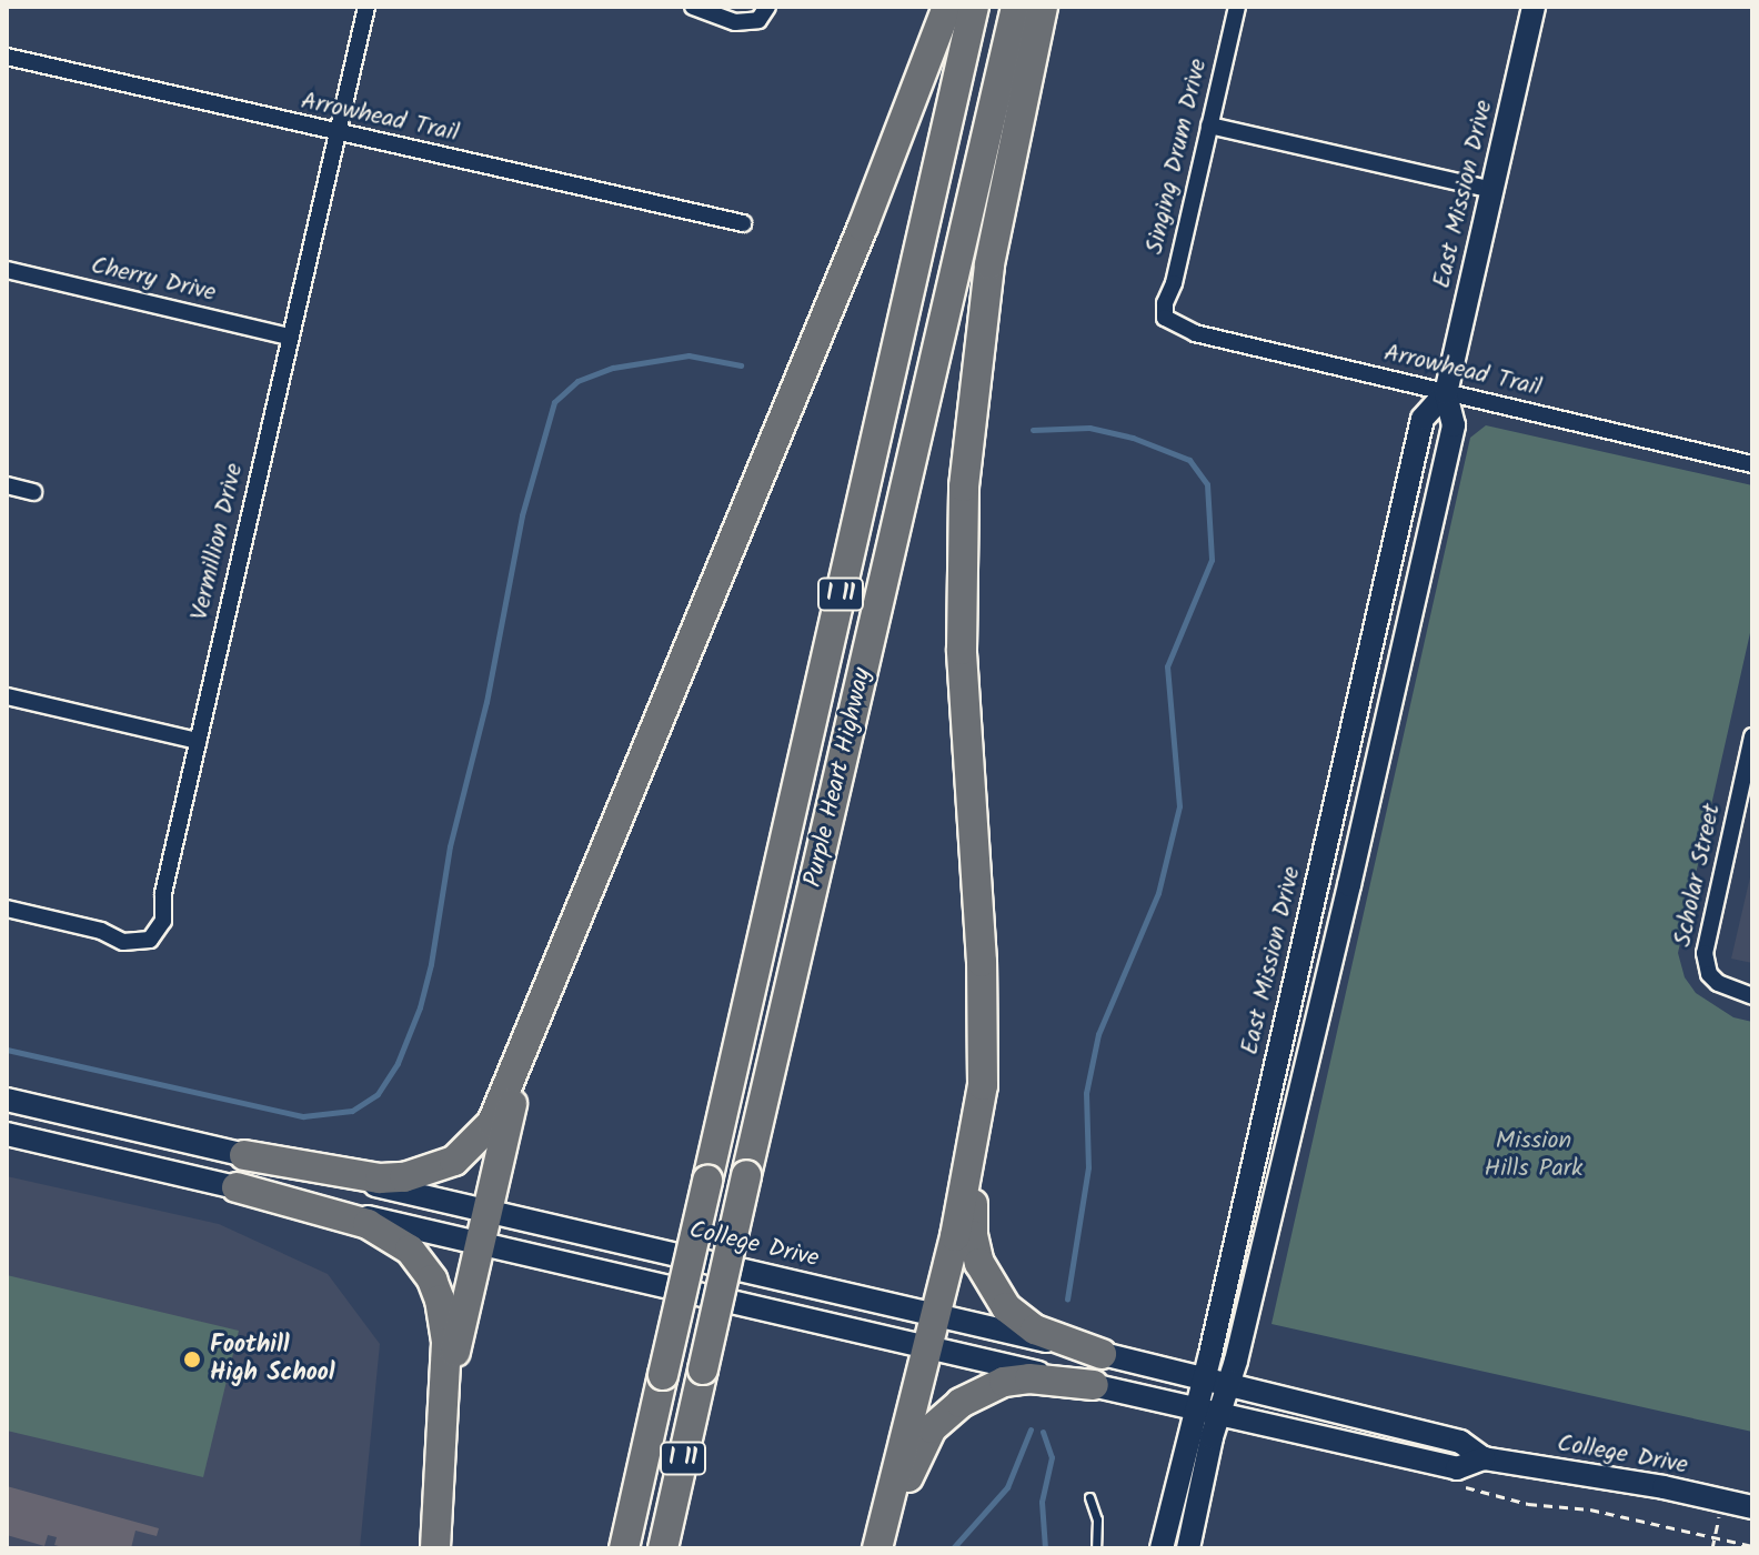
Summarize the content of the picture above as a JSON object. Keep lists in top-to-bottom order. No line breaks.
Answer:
{"streets":{"highway":["I 11","Purple Heart Highway"],"main road":["East Mission Drive","College Drive"],"street":["Arrowhead Trail","Singing Drum Drive","Cherry Drive","Vermillion Drive","Scholar Street"]},"crossings":[["Arrowhead Trail","Singing Drum Drive"],["Arrowhead Trail","East Mission Drive"],["Arrowhead Trail","Vermillion Drive"],["East Mission Drive","College Drive"],["Cherry Drive","Vermillion Drive"]],"parks":["Mission Hills Park"],"places":["Foothill High School"]}
